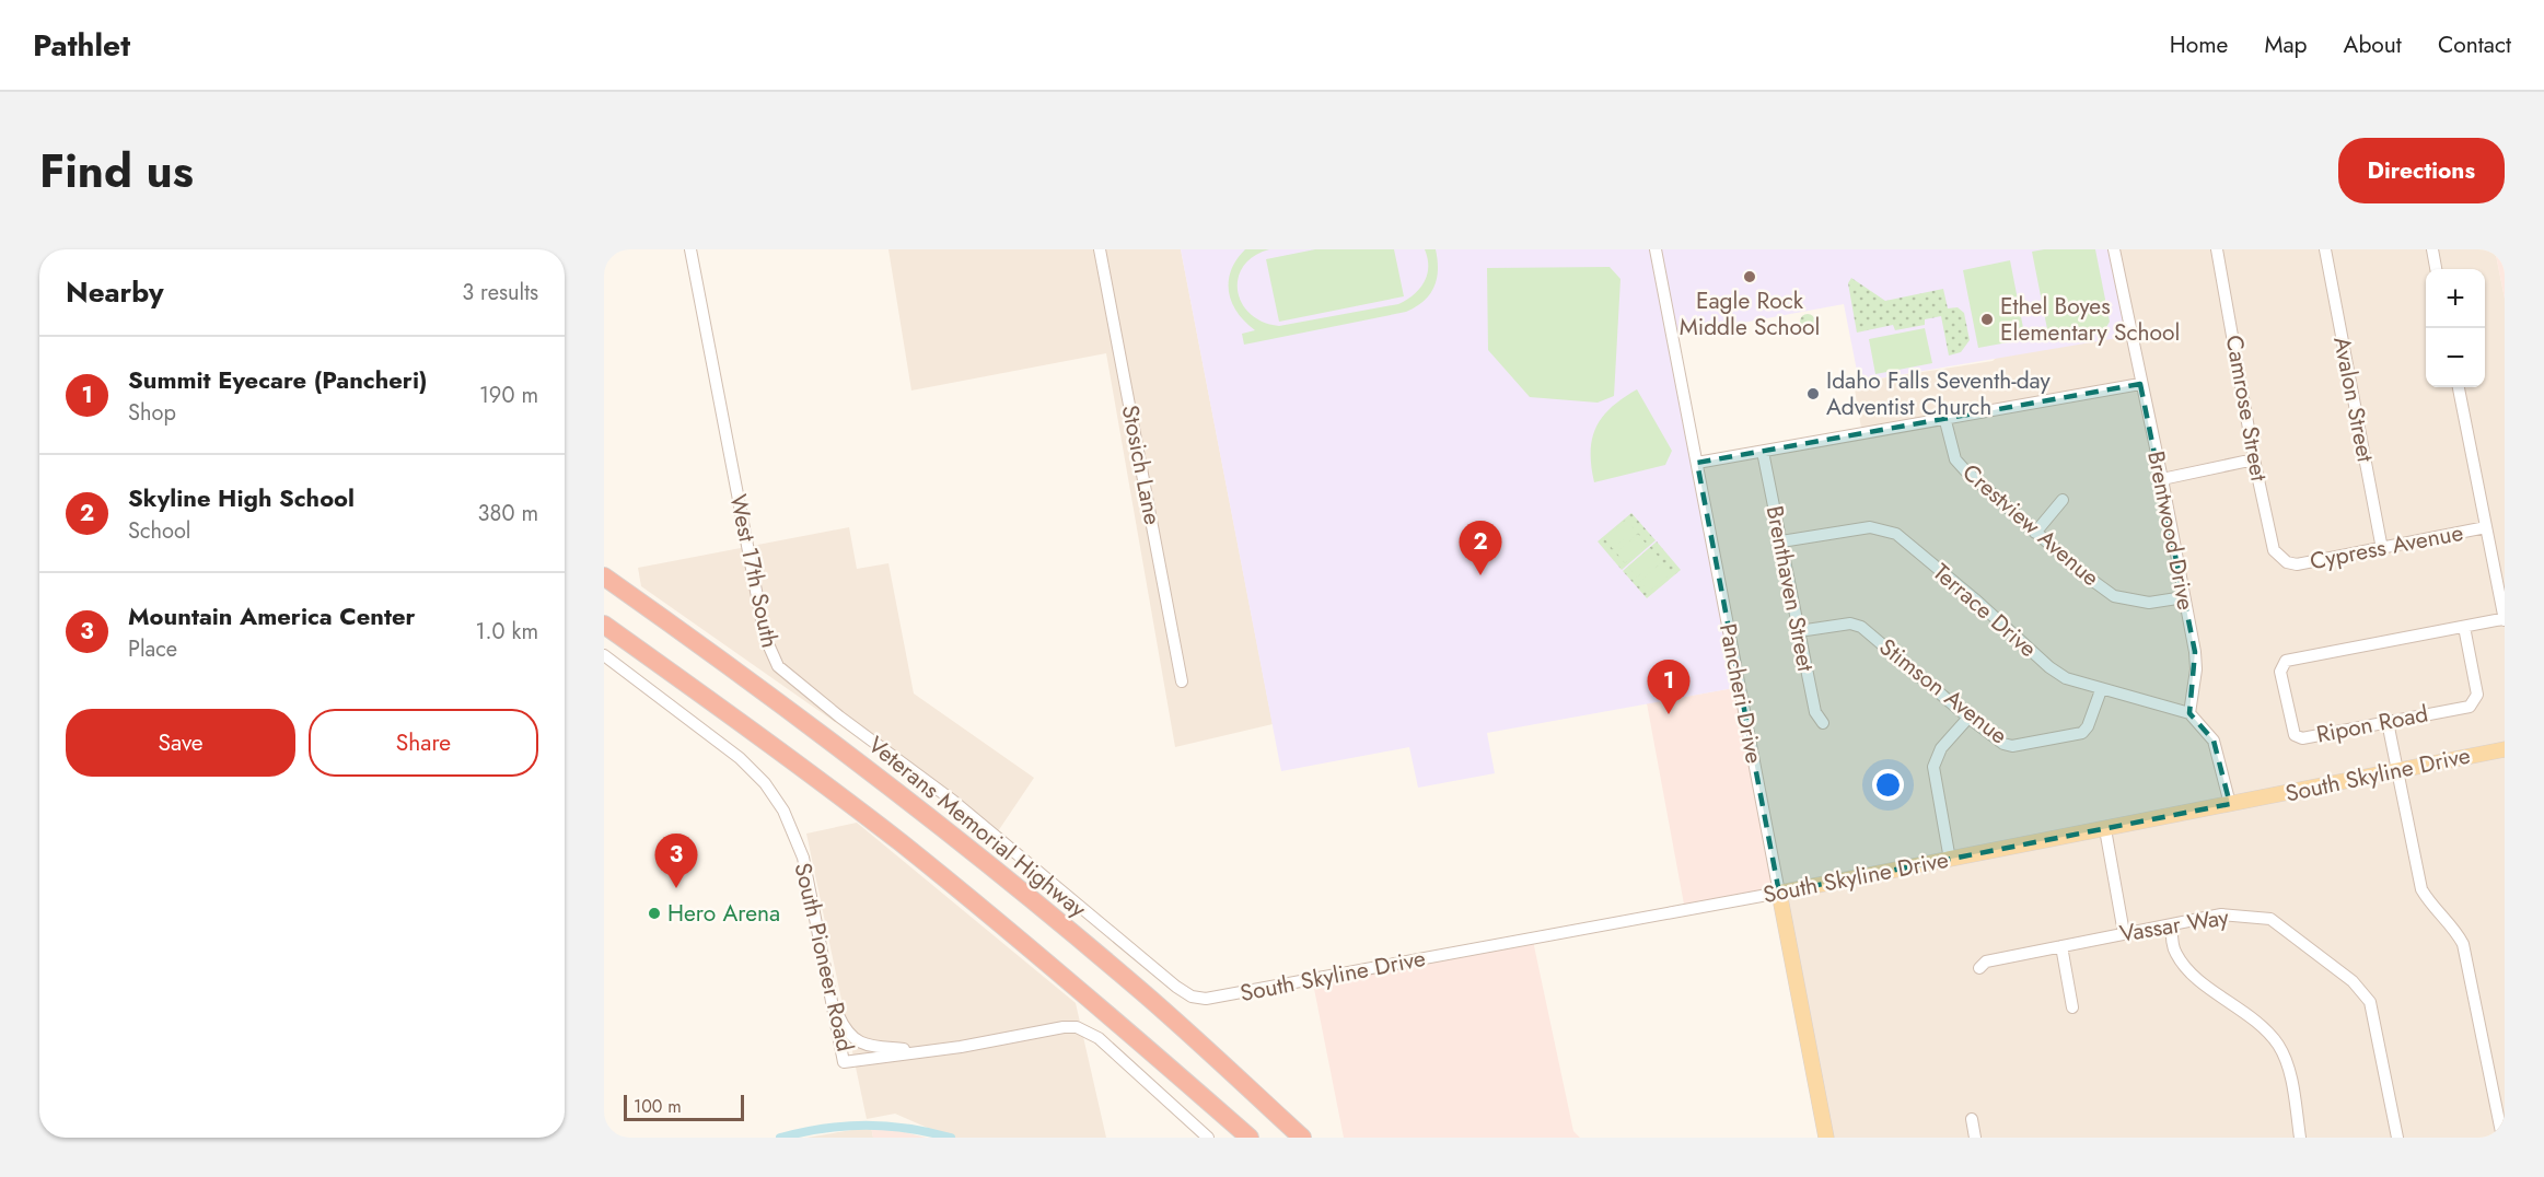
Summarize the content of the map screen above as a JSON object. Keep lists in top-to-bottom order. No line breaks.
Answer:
{"streets":{"highway":["Veterans Memorial Highway"],"main road":["Pancheri Drive","South Skyline Drive"],"street":["Avalon Street","Camrose Street","Stosich Lane","Crestview Avenue","Brentwood Drive","Cypress Avenue","West 17th South","Brenthaven Street","Terrace Drive","Stimson Avenue","Ripon Road","Vassar Way","South Pioneer Road"]},"crossings":[["Avalon Street","Cypress Avenue"],["Camrose Street","Cypress Avenue"],["Crestview Avenue","Brentwood Drive"],["Brentwood Drive","Terrace Drive"],["West 17th South","South Skyline Drive"],["Brenthaven Street","Terrace Drive"],["Brenthaven Street","Stimson Avenue"],["Terrace Drive","Stimson Avenue"],["Pancheri Drive","South Skyline Drive"]],"places":["Eagle Rock Middle School","Ethel Boyes Elementary School","Idaho Falls Seventh-day Adventist Church","Hero Arena"],"scale_bar":"100 m","page":{"header":"Pathlet","nav":["Home","Map","About","Contact"],"title":"Find us","buttons":["Directions",["Save","Share"]],"heading":["Nearby","3 results"],"map_buttons":["+","−"],"list":[{"mark":"1","name":"Summit Eyecare (Pancheri)","note":"Shop","value":"190 m"},{"mark":"2","name":"Skyline High School","note":"School","value":"380 m"},{"mark":"3","name":"Mountain America Center","note":"Place","value":"1.0 km"}],"pins":["2","1","3"],"scale":"100 m"}}
